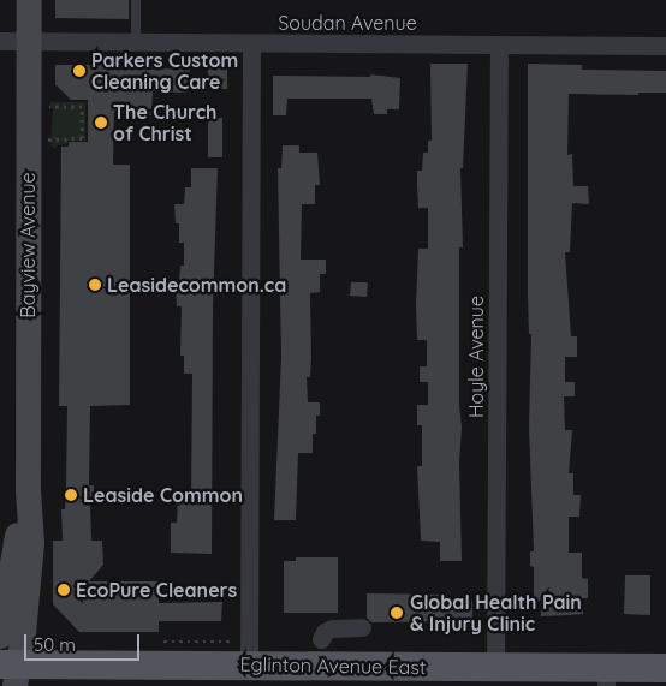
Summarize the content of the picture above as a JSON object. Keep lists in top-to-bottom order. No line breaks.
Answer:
{"streets":{"main road":["Bayview Avenue","Eglinton Avenue East"],"street":["Soudan Avenue","Hoyle Avenue"]},"crossings":[["Soudan Avenue","Bayview Avenue"],["Soudan Avenue","Hoyle Avenue"],["Bayview Avenue","Eglinton Avenue East"],["Hoyle Avenue","Eglinton Avenue East"]],"places":["Parkers Custom Cleaning Care","The Church of Christ","Leasidecommon.ca","Leaside Common","EcoPure Cleaners","Global Health Pain & Injury Clinic"],"scale_bar":"50 m"}
